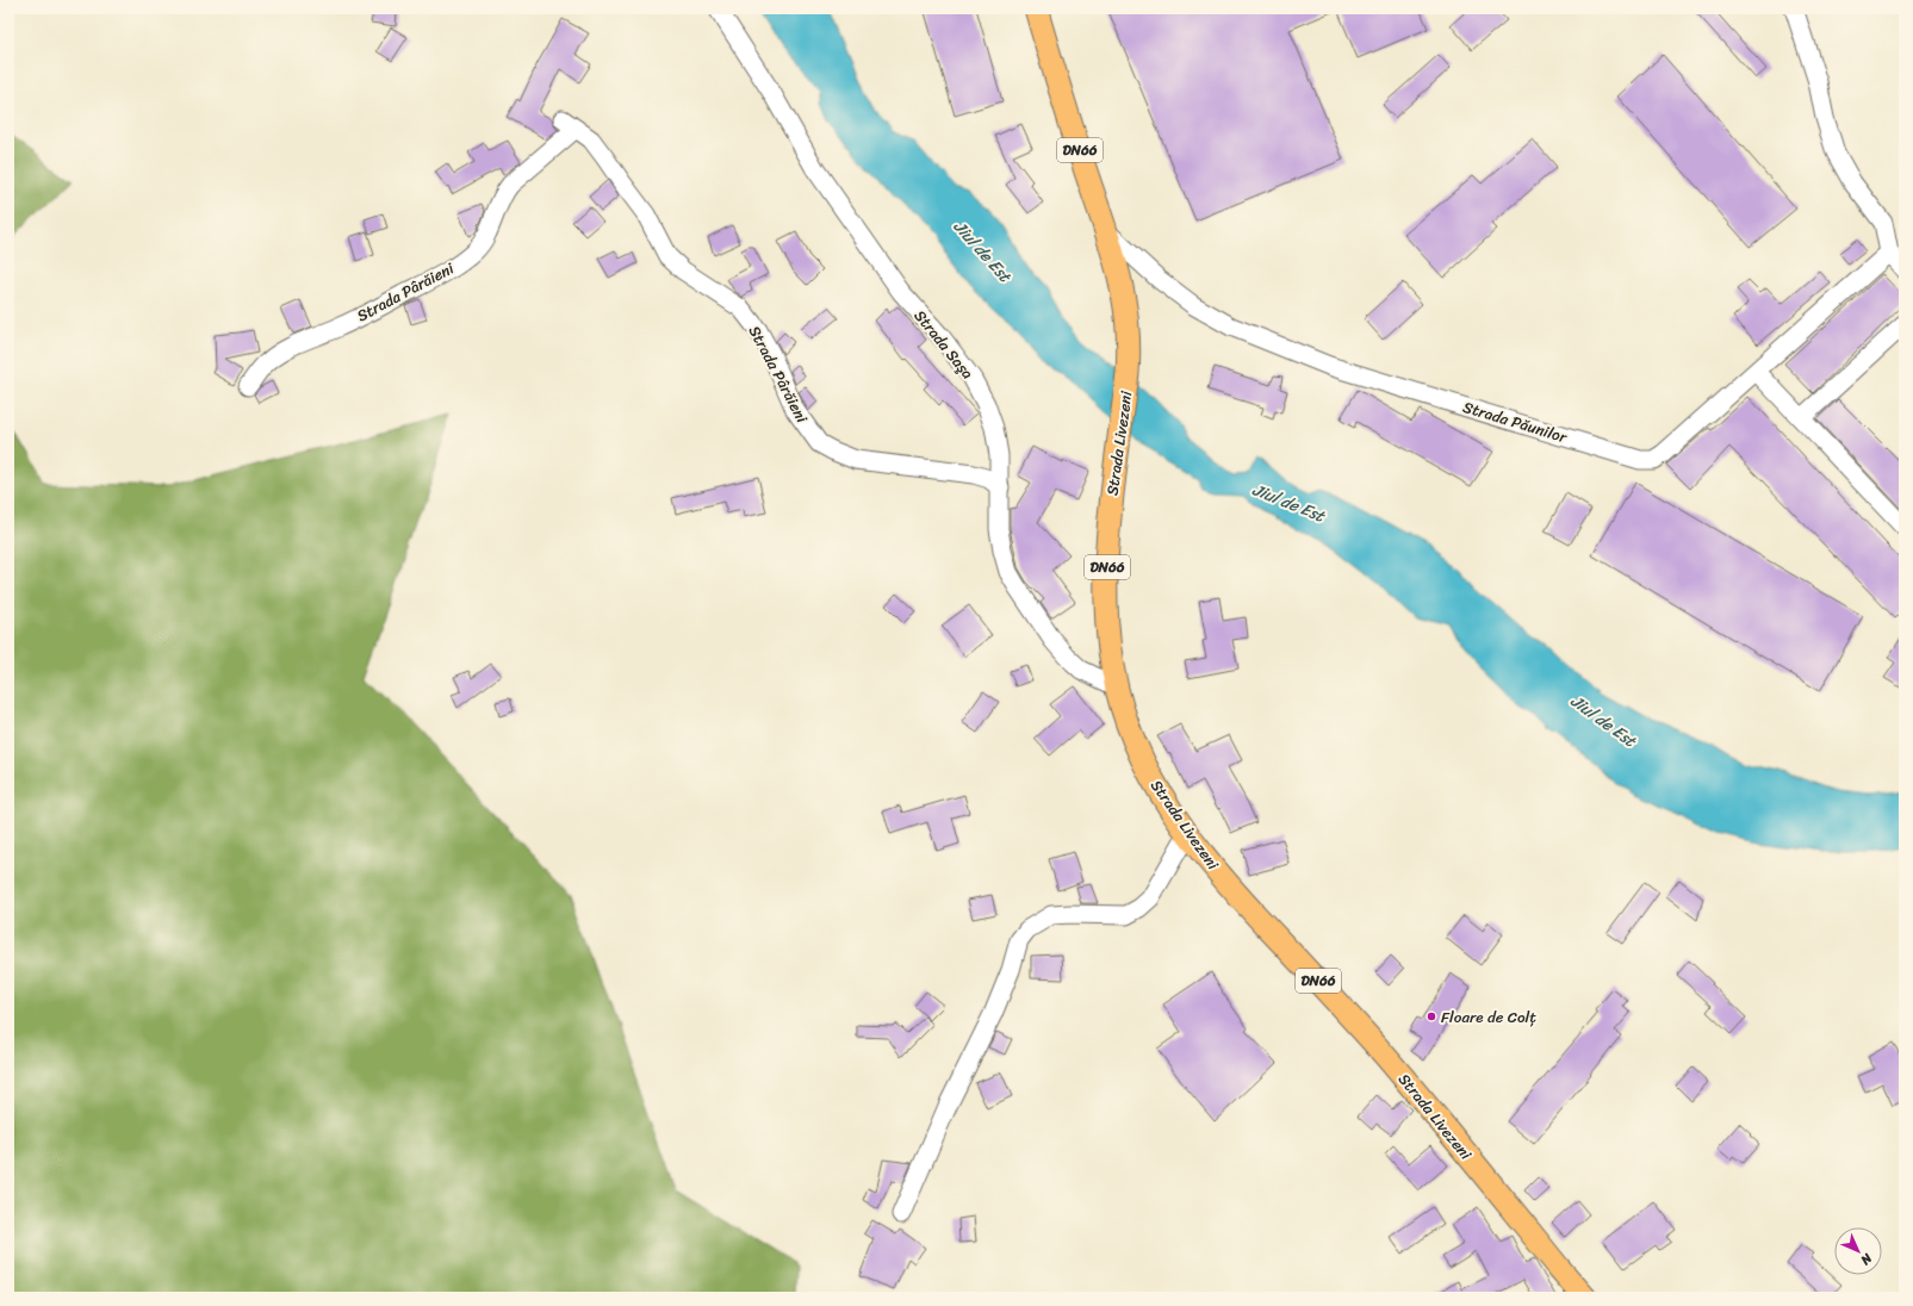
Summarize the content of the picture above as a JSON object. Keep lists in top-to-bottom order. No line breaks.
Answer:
{"streets":{"main road":["DN66","Strada Livezeni"],"street":["Strada Pârăieni","Strada Saşa","Strada Păunilor"]},"crossings":[["Strada Pârăieni","Strada Saşa"],["Strada Saşa","Strada Livezeni"],["Strada Păunilor","Strada Livezeni"]],"water":["Jiul de Est"],"places":["Floare de Colț"],"north":"bottom right"}
